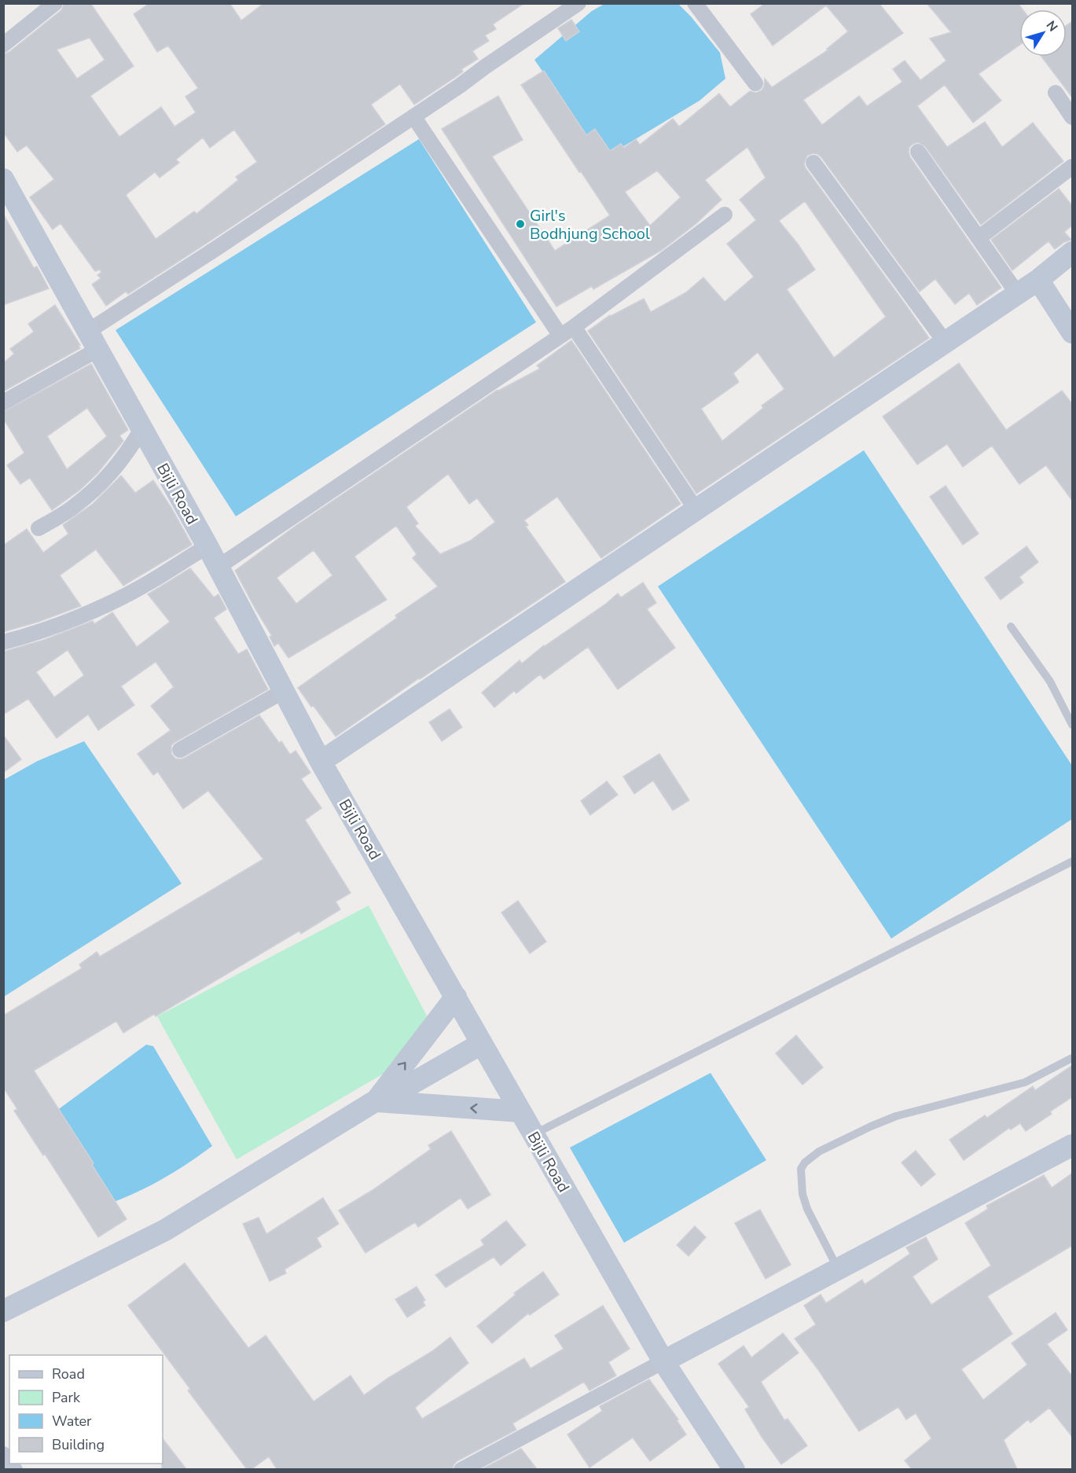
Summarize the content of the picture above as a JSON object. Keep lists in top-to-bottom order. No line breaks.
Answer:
{"streets":{"street":["Bijli Road"]},"places":["Girl's Bodhjung School"],"legend":["Road","Park","Water","Building"],"north":"top right"}
